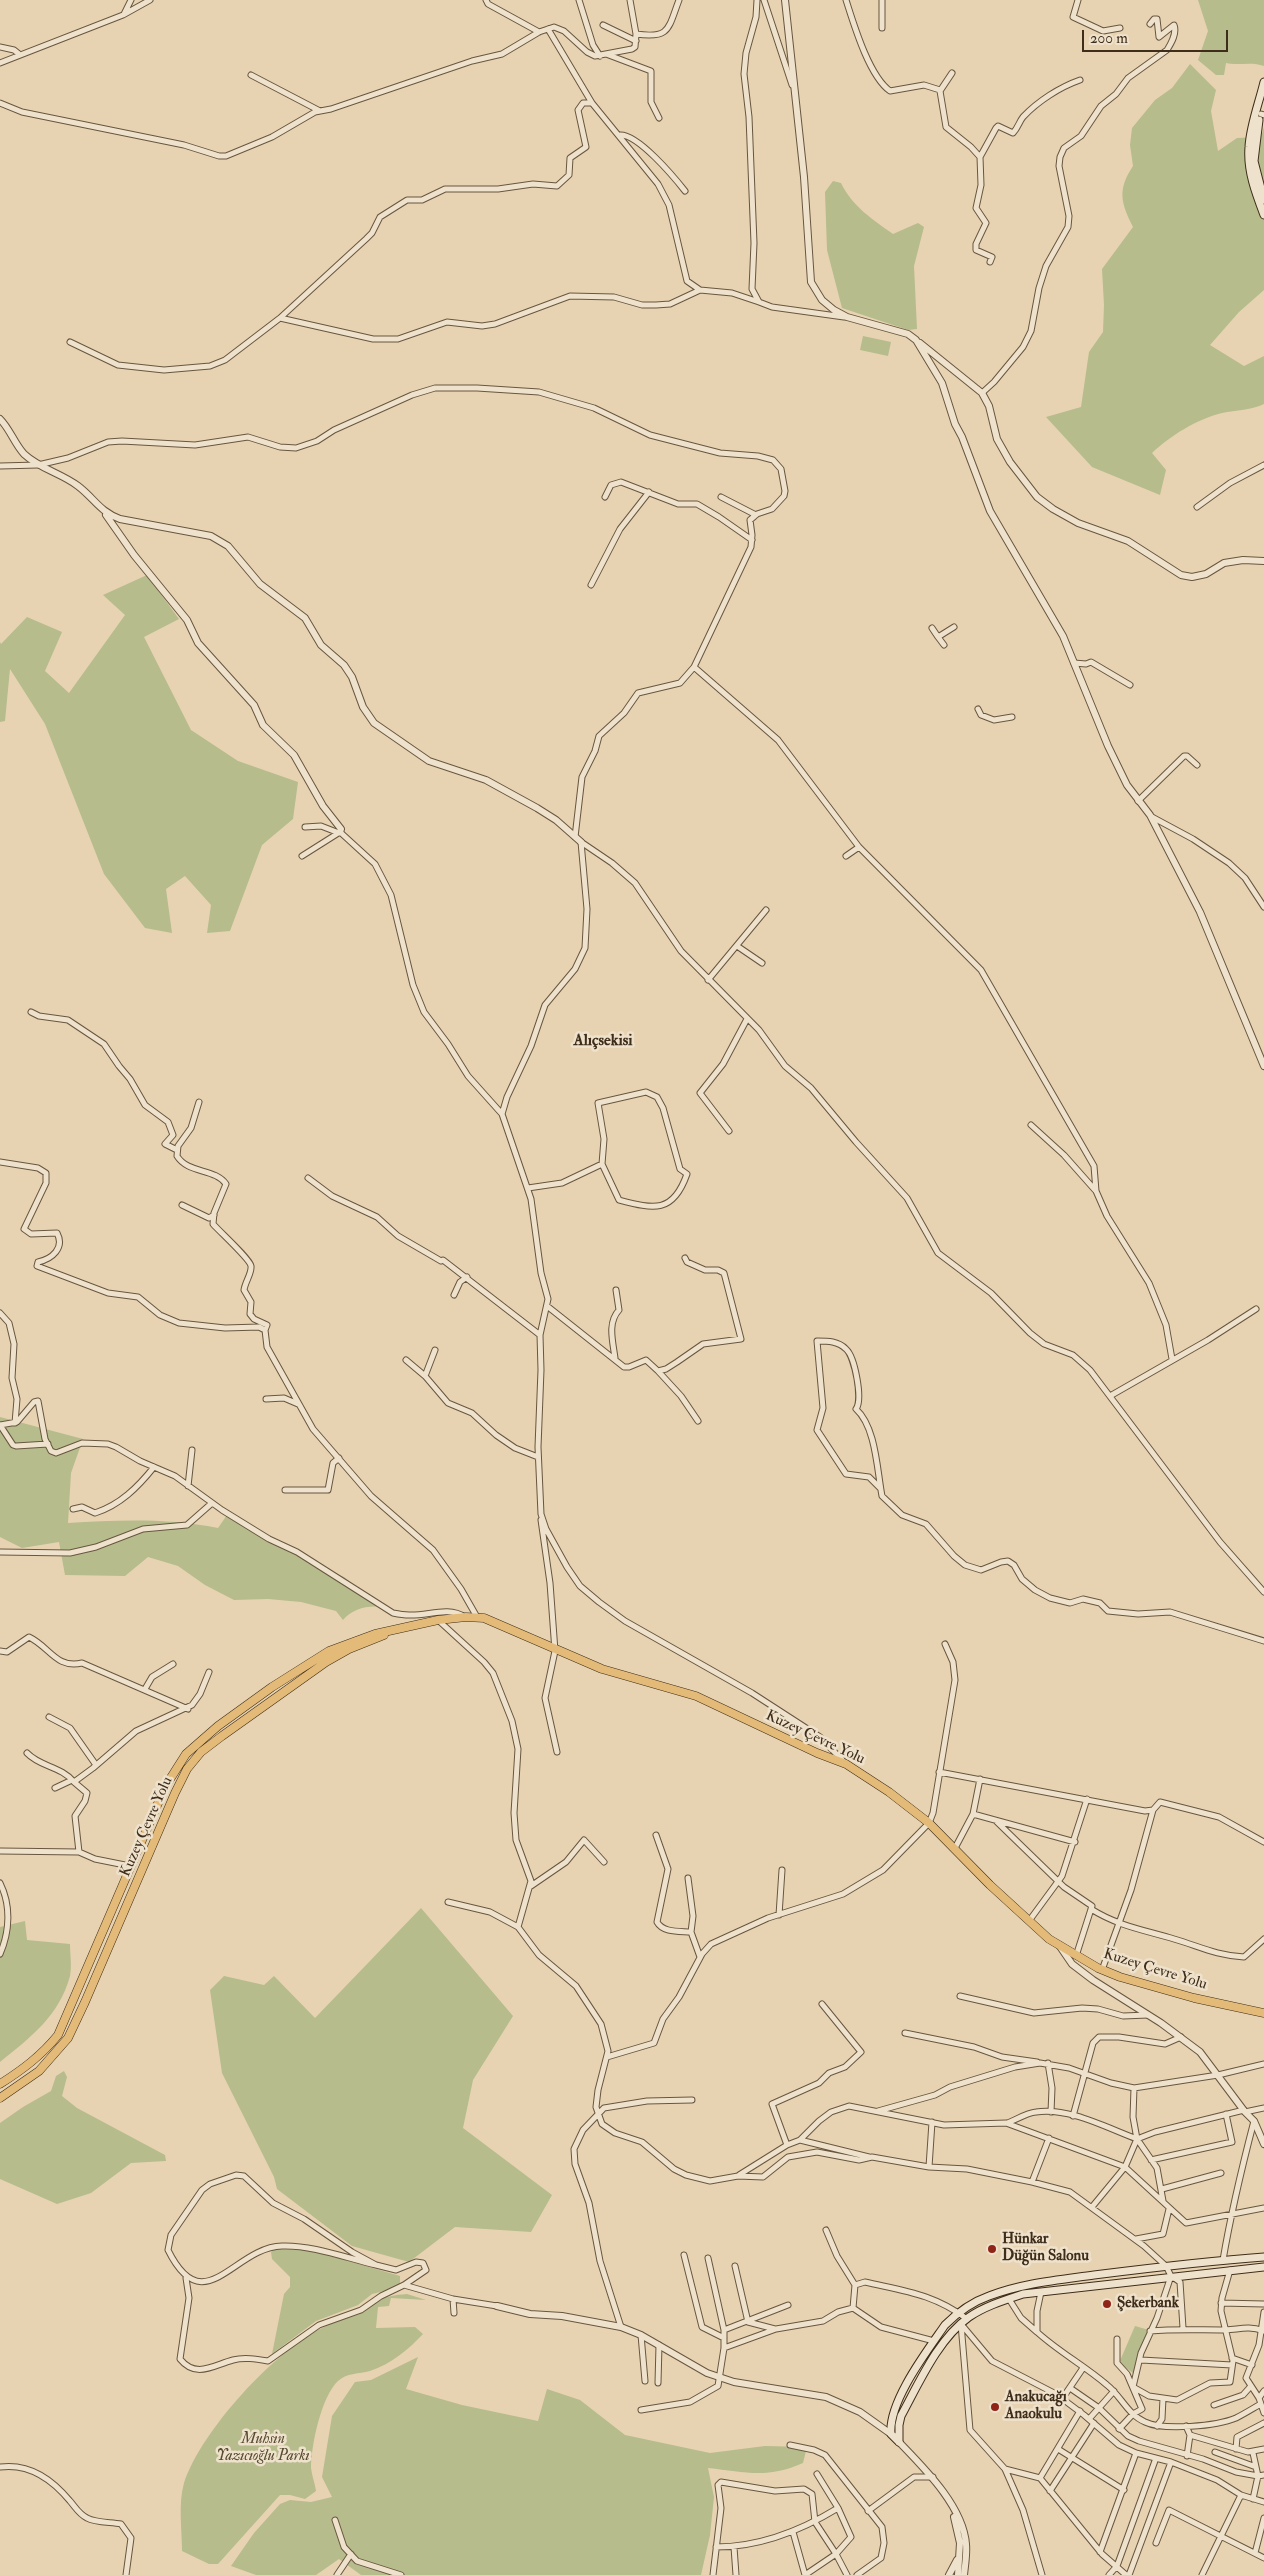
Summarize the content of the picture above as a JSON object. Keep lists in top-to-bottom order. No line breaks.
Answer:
{"streets":{"main road":["Kuzey Çevre Yolu"]},"districts":["Alıçsekisi"],"parks":["Muhsin Yazıcıoğlu Parkı"],"places":["Hünkar Düğün Salonu","Şekerbank","Anakucağı Anaokulu"],"scale_bar":"200 m"}
